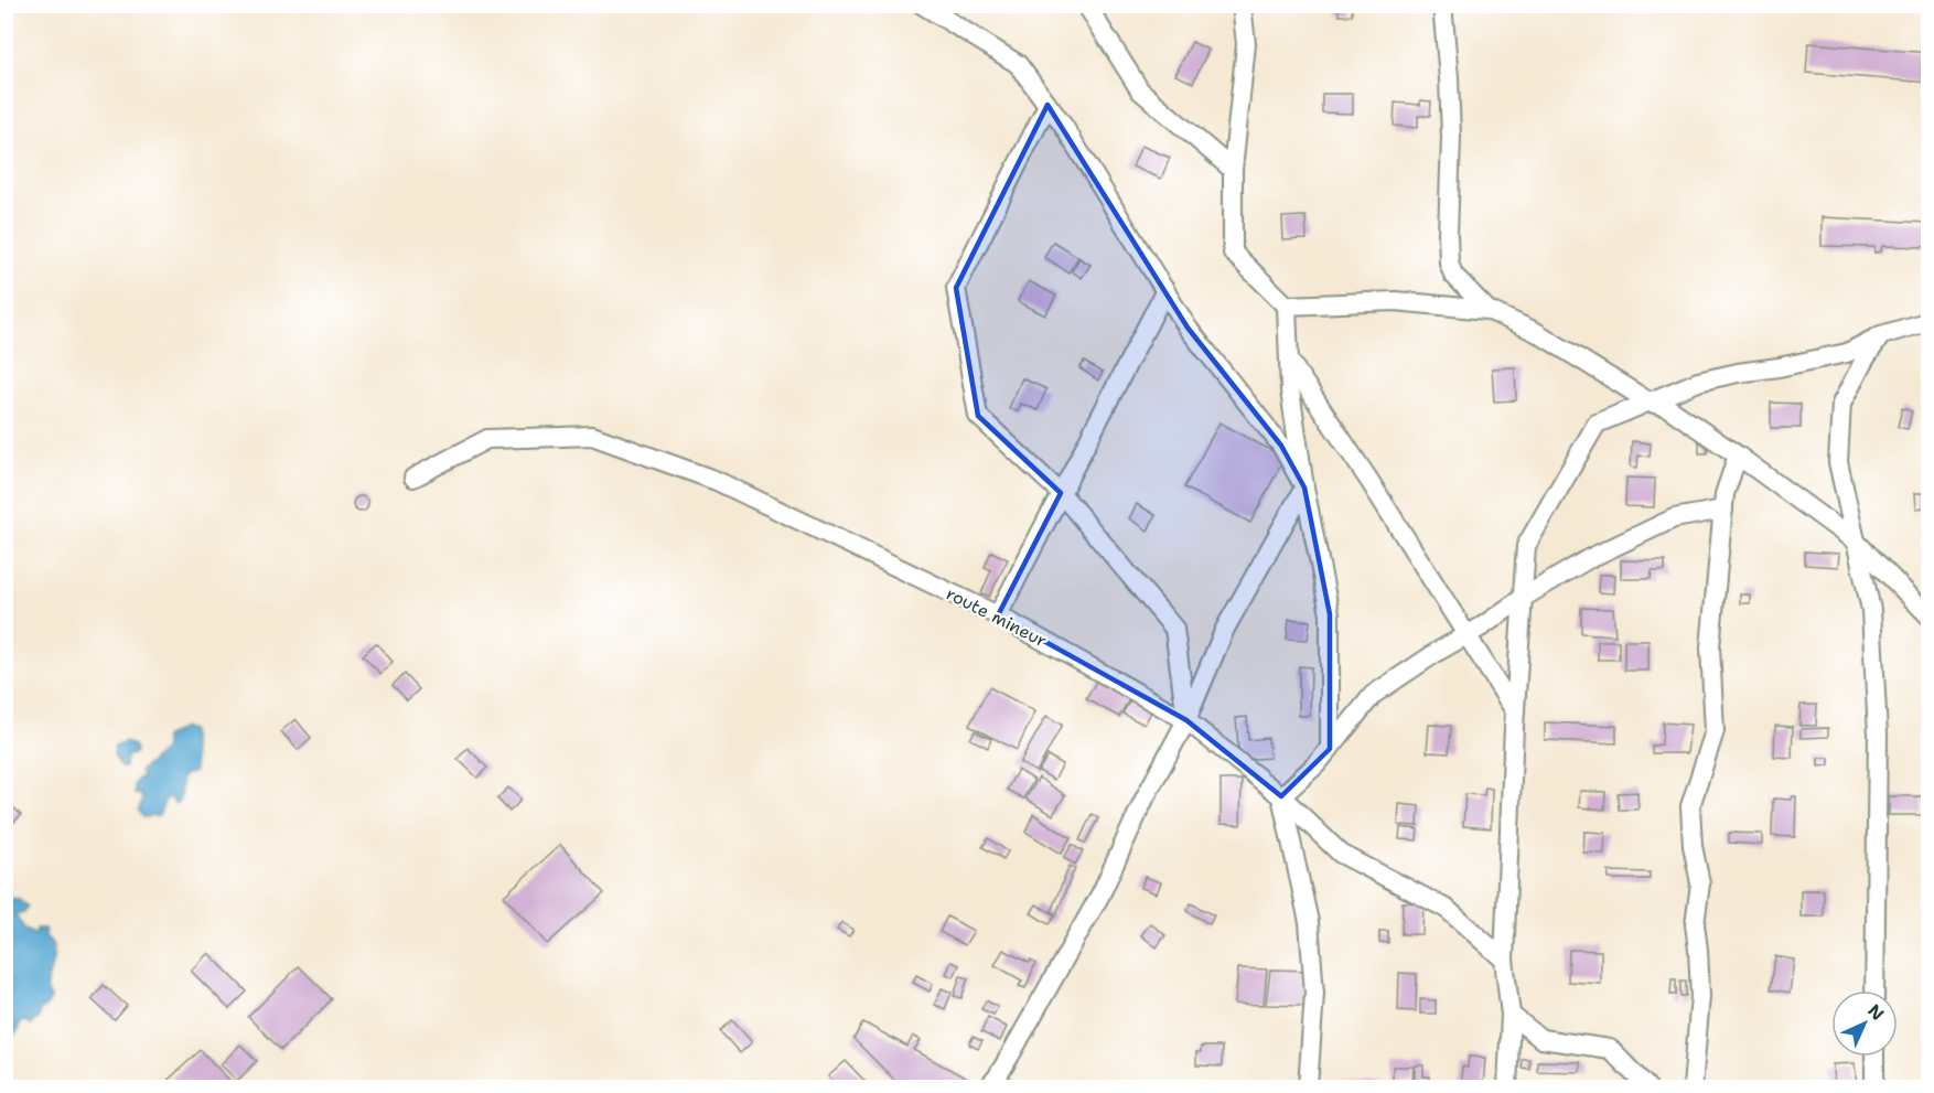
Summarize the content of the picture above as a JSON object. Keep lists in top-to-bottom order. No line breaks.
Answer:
{"streets":{"street":["route mineur"]},"north":"top right"}
